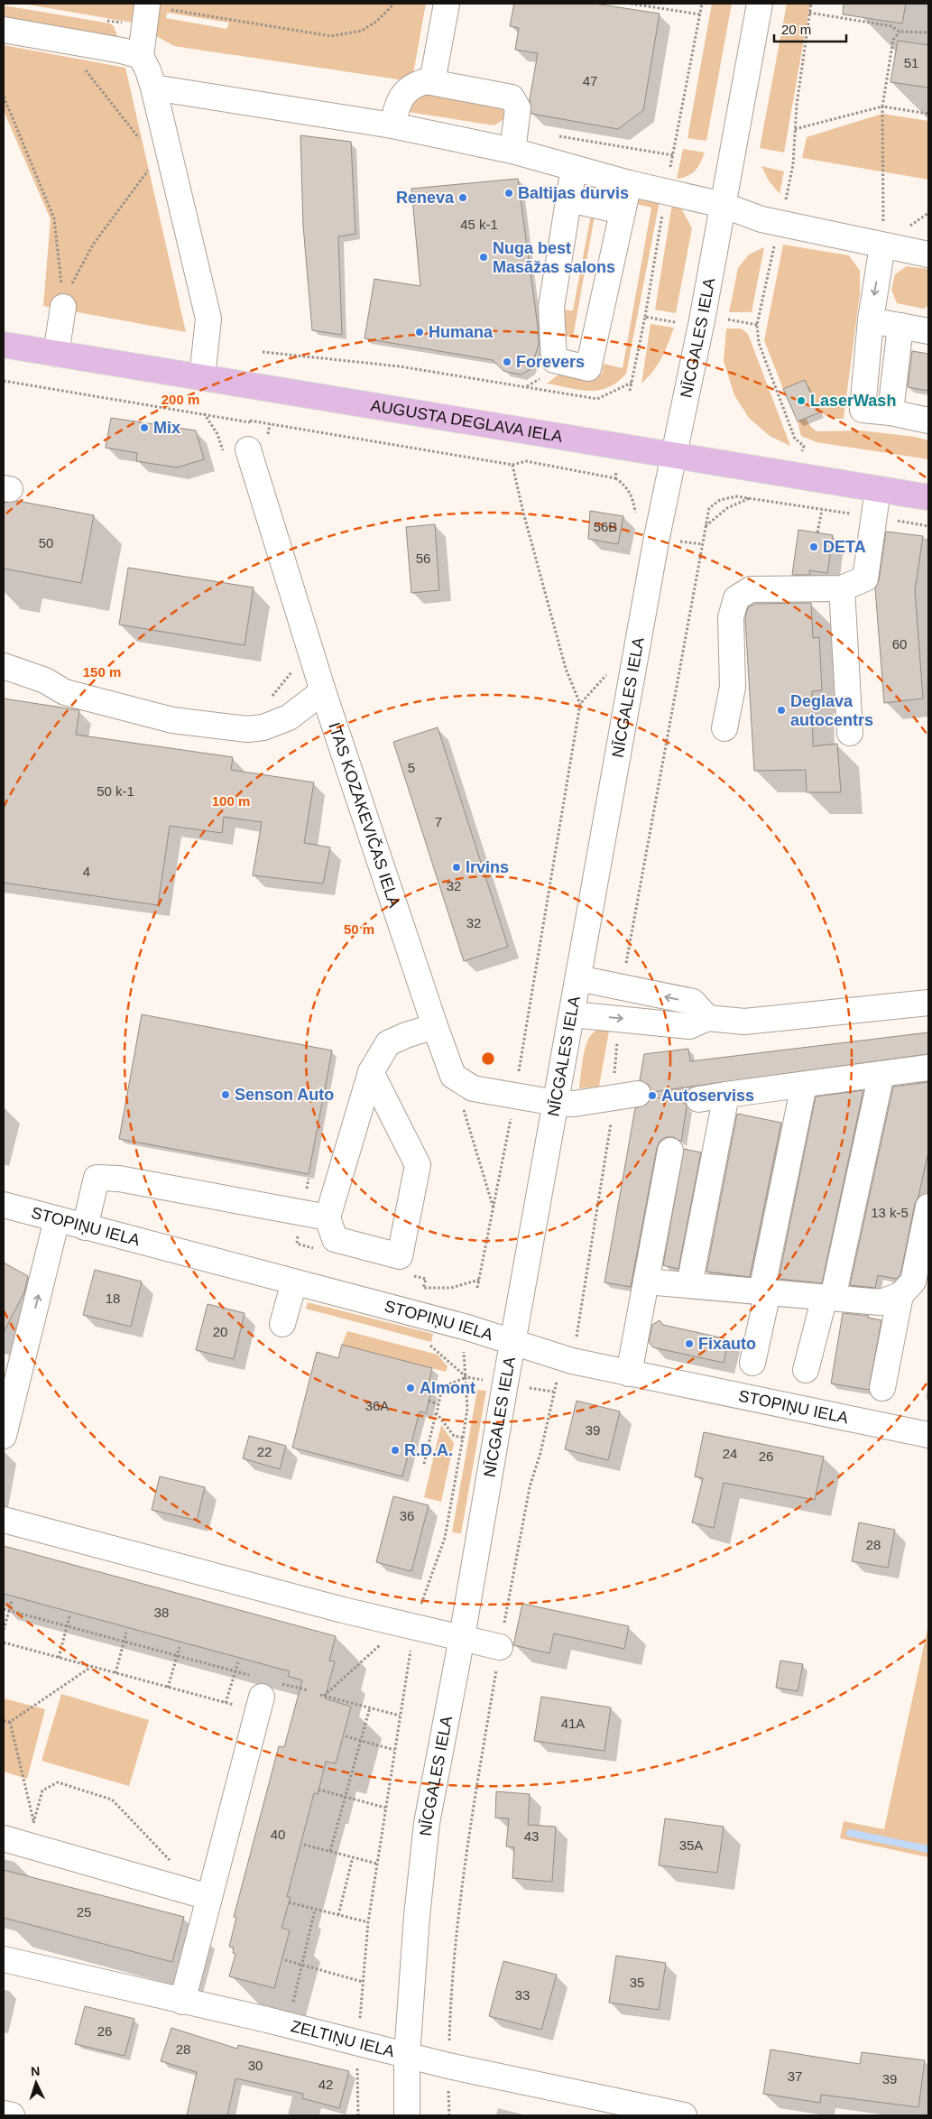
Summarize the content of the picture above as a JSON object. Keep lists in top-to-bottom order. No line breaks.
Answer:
{"streets":{"main road":["AUGUSTA DEGLAVA IELA"],"street":["NĪCGALES IELA","ITAS KOZAKEVIČAS IELA","STOPIŅU IELA","ZELTIŅU IELA"]},"crossings":[["NĪCGALES IELA","AUGUSTA DEGLAVA IELA"],["NĪCGALES IELA","STOPIŅU IELA"],["NĪCGALES IELA","ZELTIŅU IELA"]],"places":["Baltijas durvis","Reneva","Nuga best Masāžas salons","Humana","Forevers","LaserWash","Mix","DETA","Deglava autocentrs","Irvins","Senson Auto","Autoserviss","Fixauto","Almont","R.D.A."],"house_numbers":["51","47","45 k-1","56B","50","56","60","5","50 k-1","7","4","32","32","13 k-5","18","20","36A","39","22","24","26","36","28","38","41A","40","43","35A","25","35","33","26","28","30","37","39","42"],"scale_bar":"20 m","north":"top","rings":["200 m","150 m","100 m","50 m"]}
